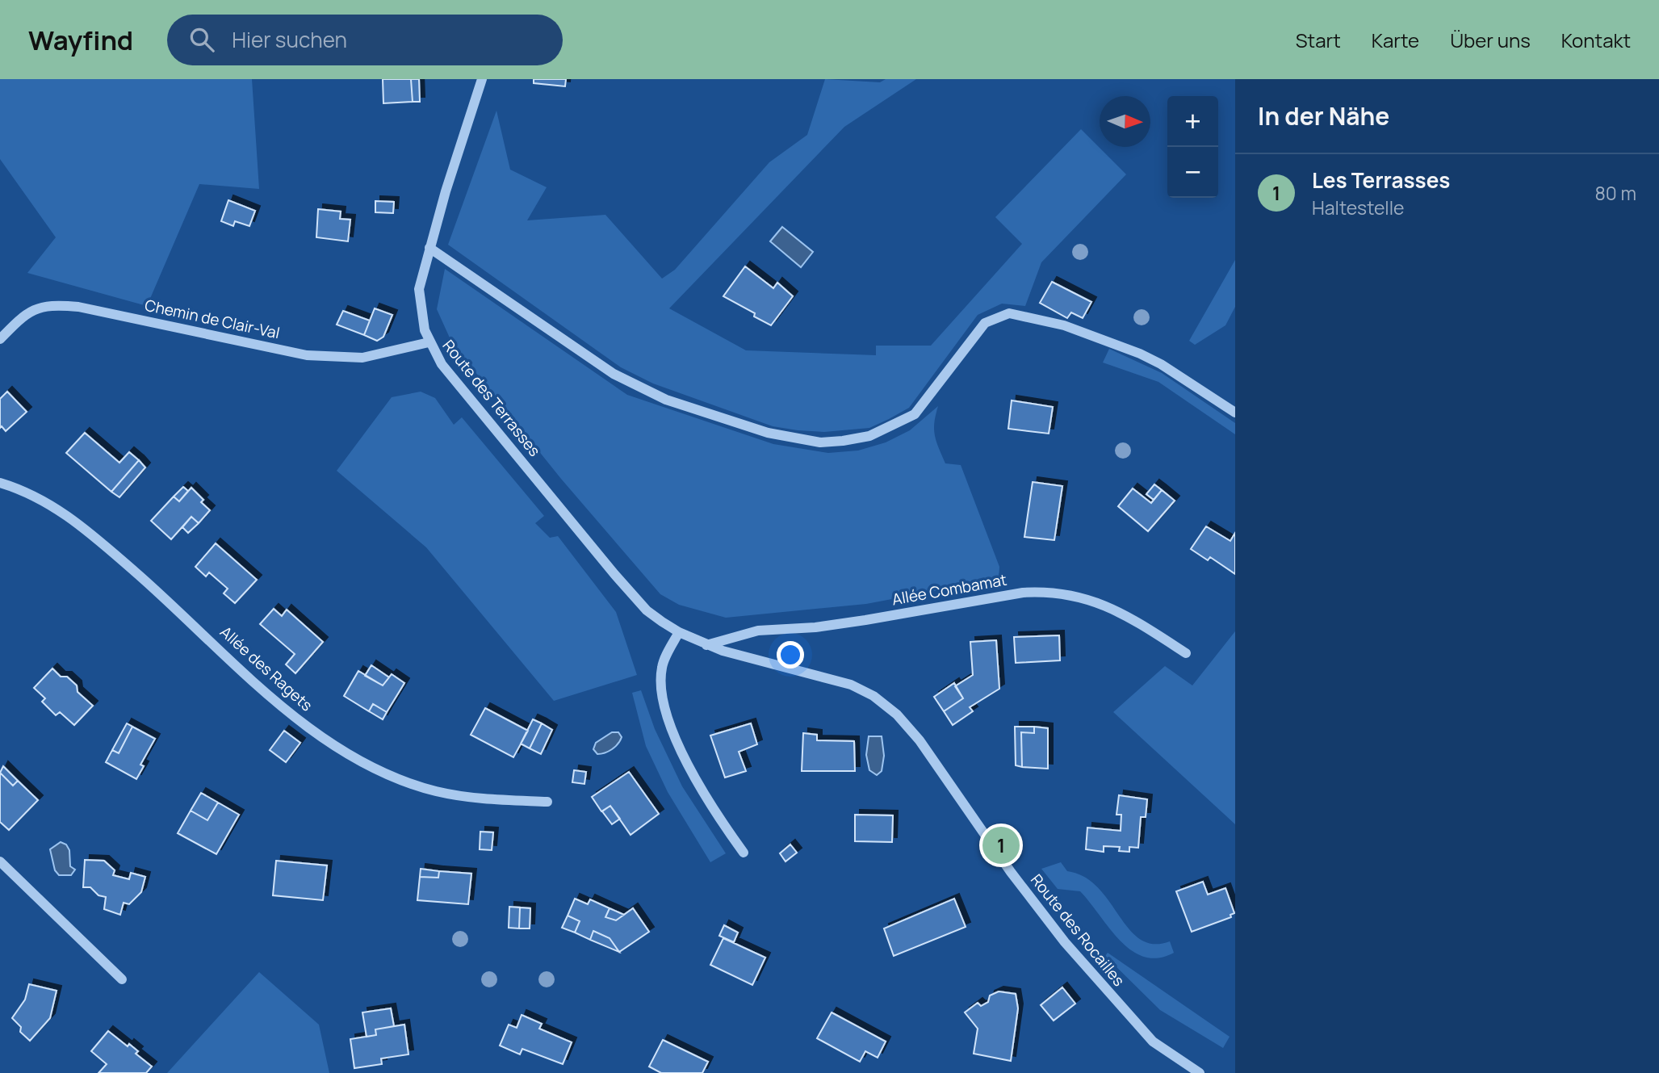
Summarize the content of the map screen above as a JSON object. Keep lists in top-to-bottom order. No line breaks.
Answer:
{"streets":{"street":["Chemin de Clair-Val","Route des Terrasses","Allée Combamat","Allée des Ragets","Route des Rocailles"]},"crossings":[["Chemin de Clair-Val","Route des Terrasses"],["Route des Terrasses","Allée Combamat"],["Route des Terrasses","Route des Rocailles"],["Allée Combamat","Route des Rocailles"]],"north":"right","page":{"header":"Wayfind","search":"Hier suchen","nav":["Start","Karte","Über uns","Kontakt"],"heading":"In der Nähe","map_buttons":["+","−"],"list":[{"mark":"1","name":"Les Terrasses","note":"Haltestelle","value":"80 m"}],"pins":"1"}}
